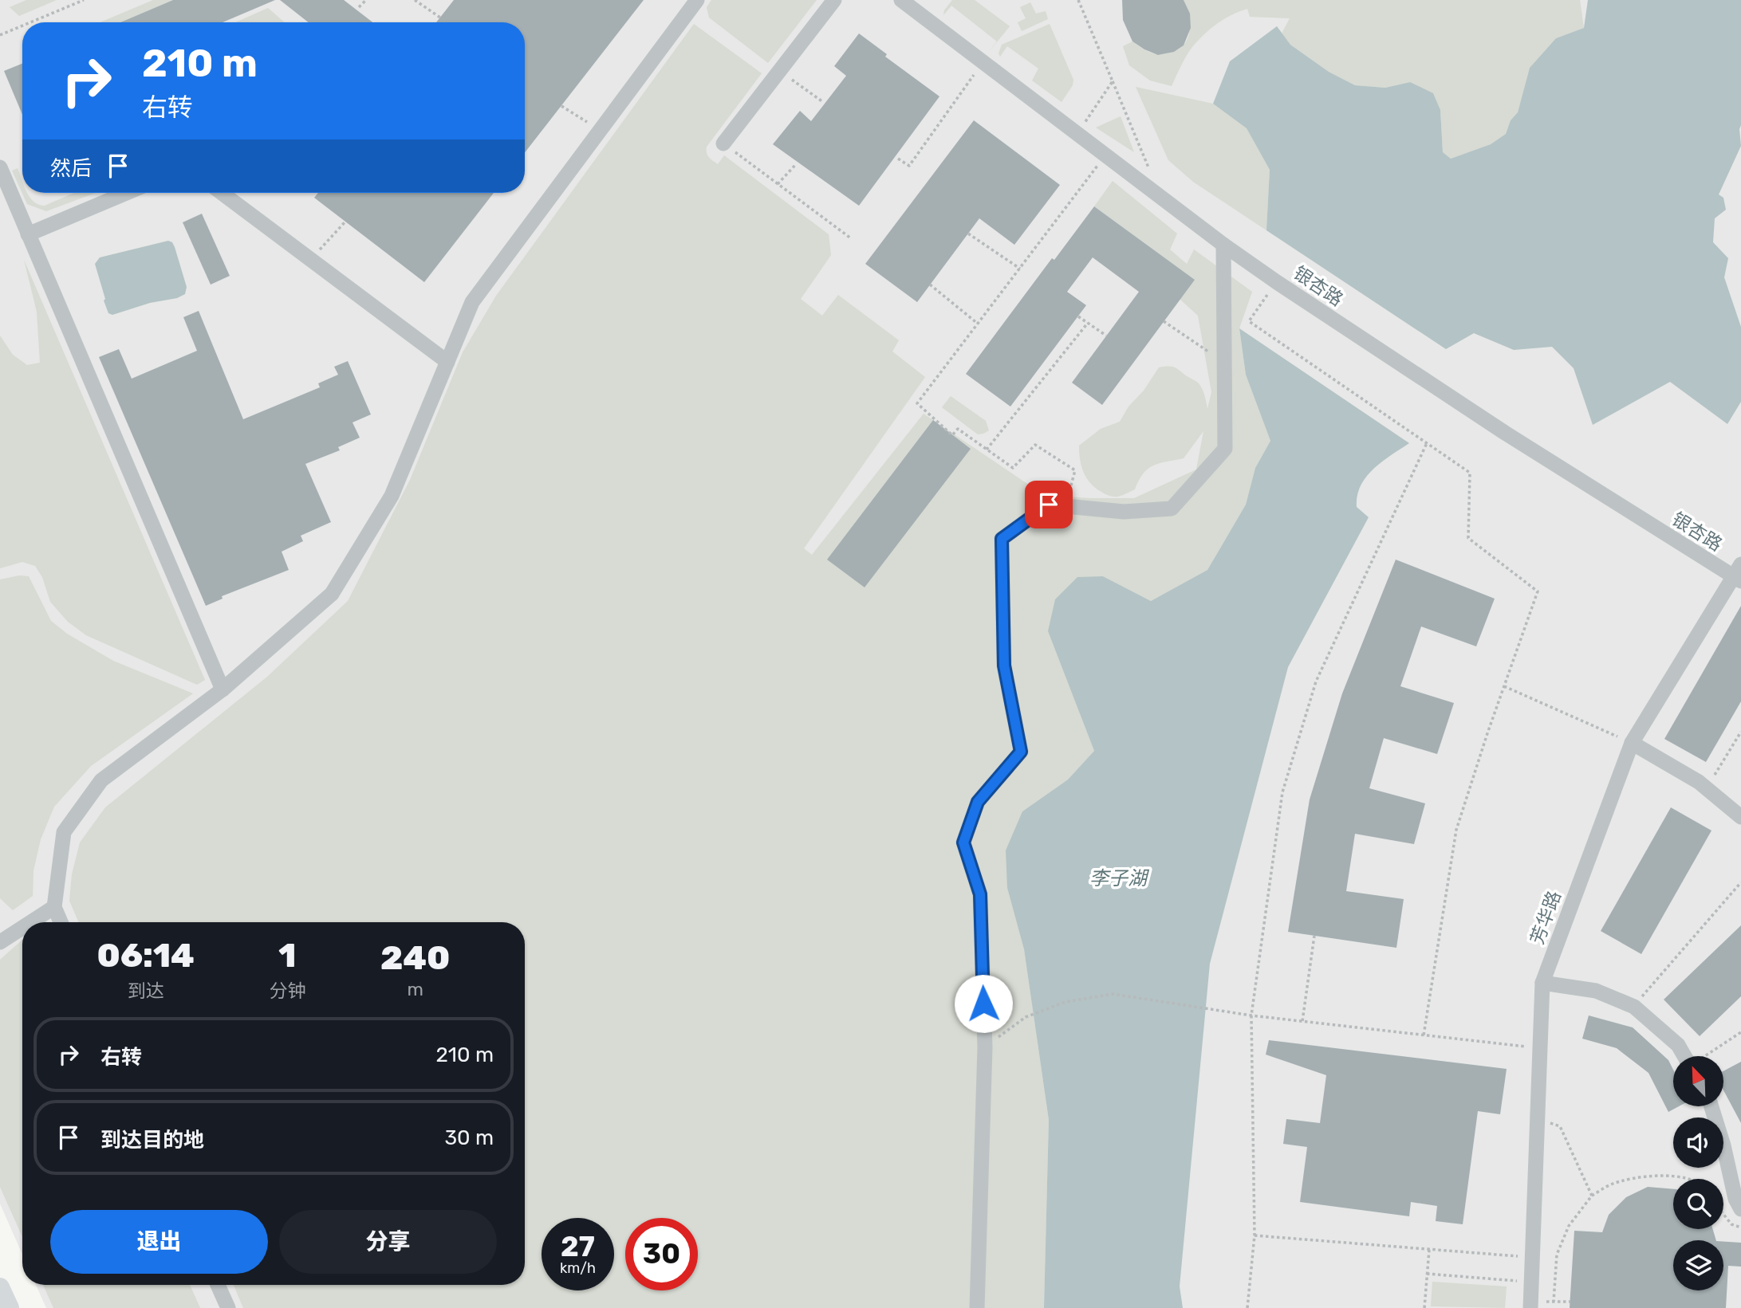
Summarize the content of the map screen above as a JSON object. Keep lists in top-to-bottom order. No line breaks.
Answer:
{"streets":{"street":["银杏路","芳华路"]},"crossings":[["银杏路","芳华路"]],"water":["李子湖"],"north":"top left","page":{"turn":["210 m","右转"],"then":"然后","eta":["06:14","到达","1","分钟","240","m"],"list":[{"name":"右转","value":"210 m"},{"name":"到达目的地","value":"30 m"}],"buttons":["退出","分享"],"speed":"27 km/h","limit":"30"}}
